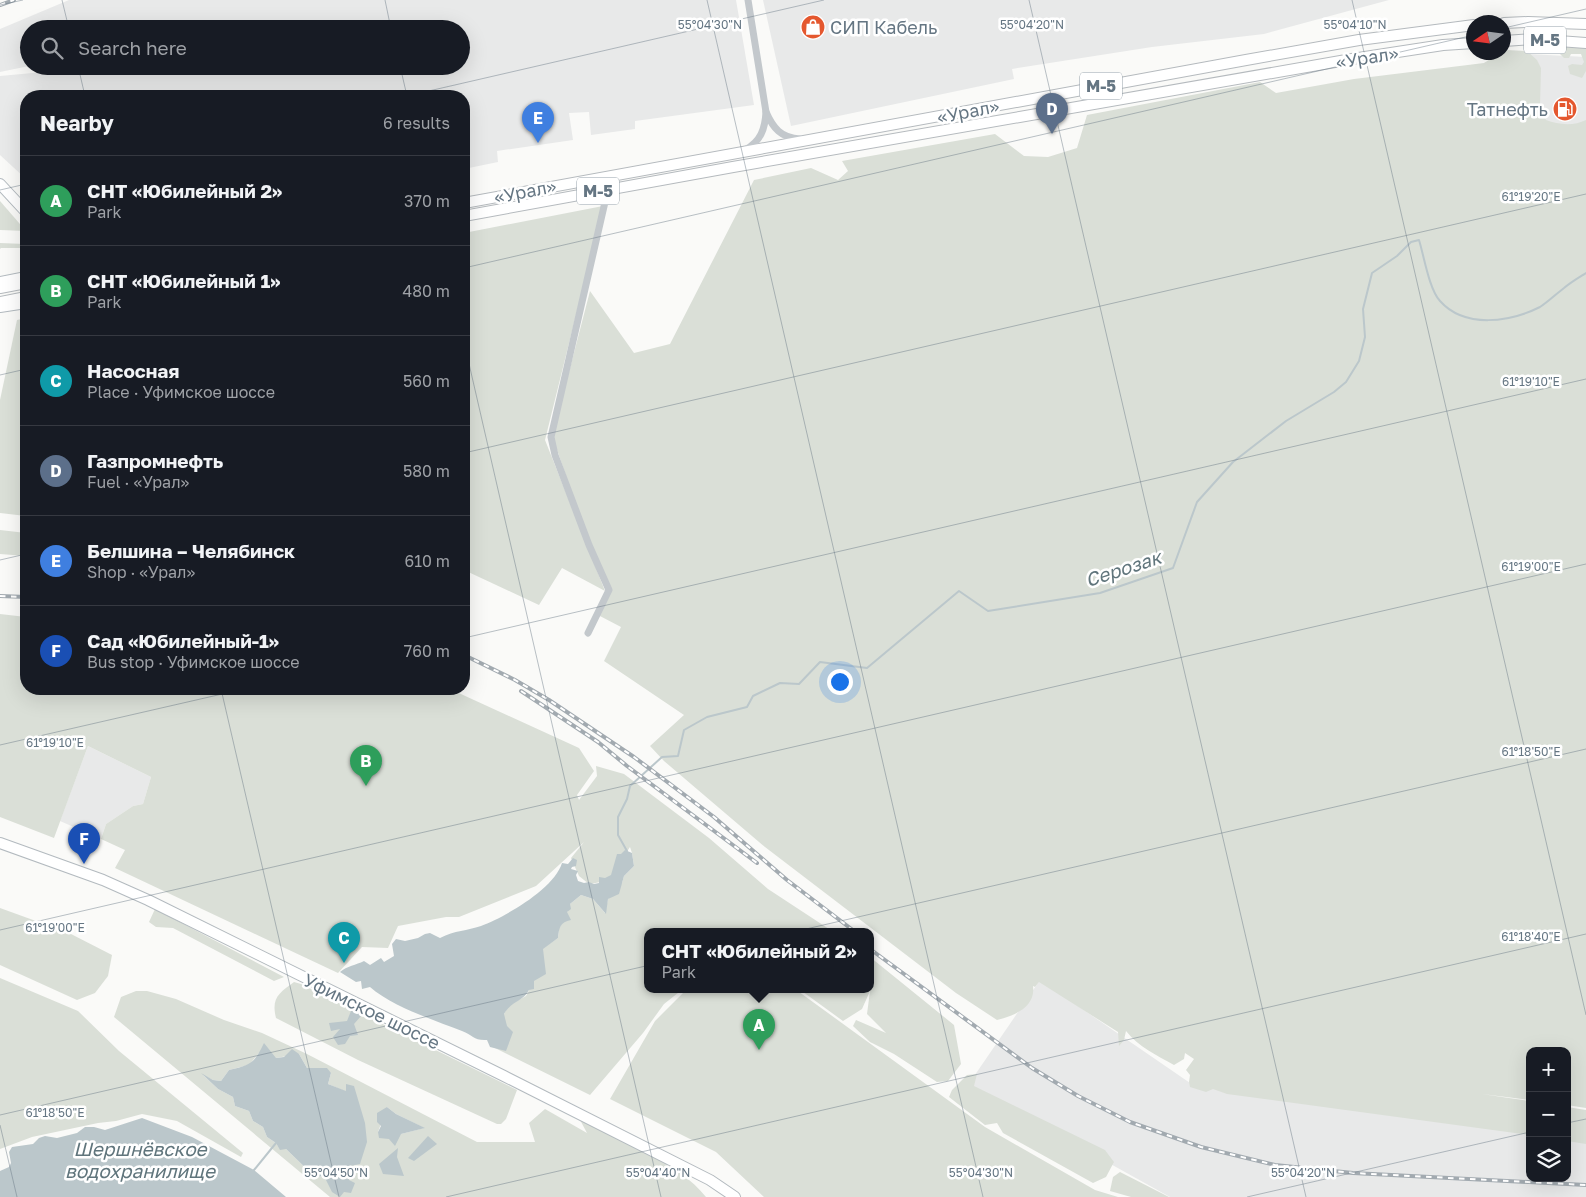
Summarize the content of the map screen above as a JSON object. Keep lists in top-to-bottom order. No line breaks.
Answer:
{"streets":{"main road":["М-5","«Урал»","Уфимское шоссе"]},"water":["Серозак","Шершнёвское водохранилище"],"places":{"shop":["СИП Кабель"],"fuel station":["Татнефть"]},"north":"left","page":{"search":"Search here","heading":["Nearby","6 results"],"pins":["D","E","B","F","C","A"],"list":[{"mark":"A","name":"СНТ «Юбилейный 2»","note":"Park","value":"370 m"},{"mark":"B","name":"СНТ «Юбилейный 1»","note":"Park","value":"480 m"},{"mark":"C","name":"Насосная","note":"Place · Уфимское шоссе","value":"560 m"},{"mark":"D","name":"Газпромнефть","note":"Fuel · «Урал»","value":"580 m"},{"mark":"E","name":"Белшина – Челябинск","note":"Shop · «Урал»","value":"610 m"},{"mark":"F","name":"Сад «Юбилейный-1»","note":"Bus stop · Уфимское шоссе","value":"760 m"}],"popup":["СНТ «Юбилейный 2»","Park"],"map_buttons":["+","−"]},"coordinates":["55°04'30\"N","55°04'20\"N","55°04'10\"N","61°19'20\"E","61°19'10\"E","61°19'00\"E","61°18'50\"E","61°18'40\"E","55°04'50\"N","55°04'40\"N"]}
